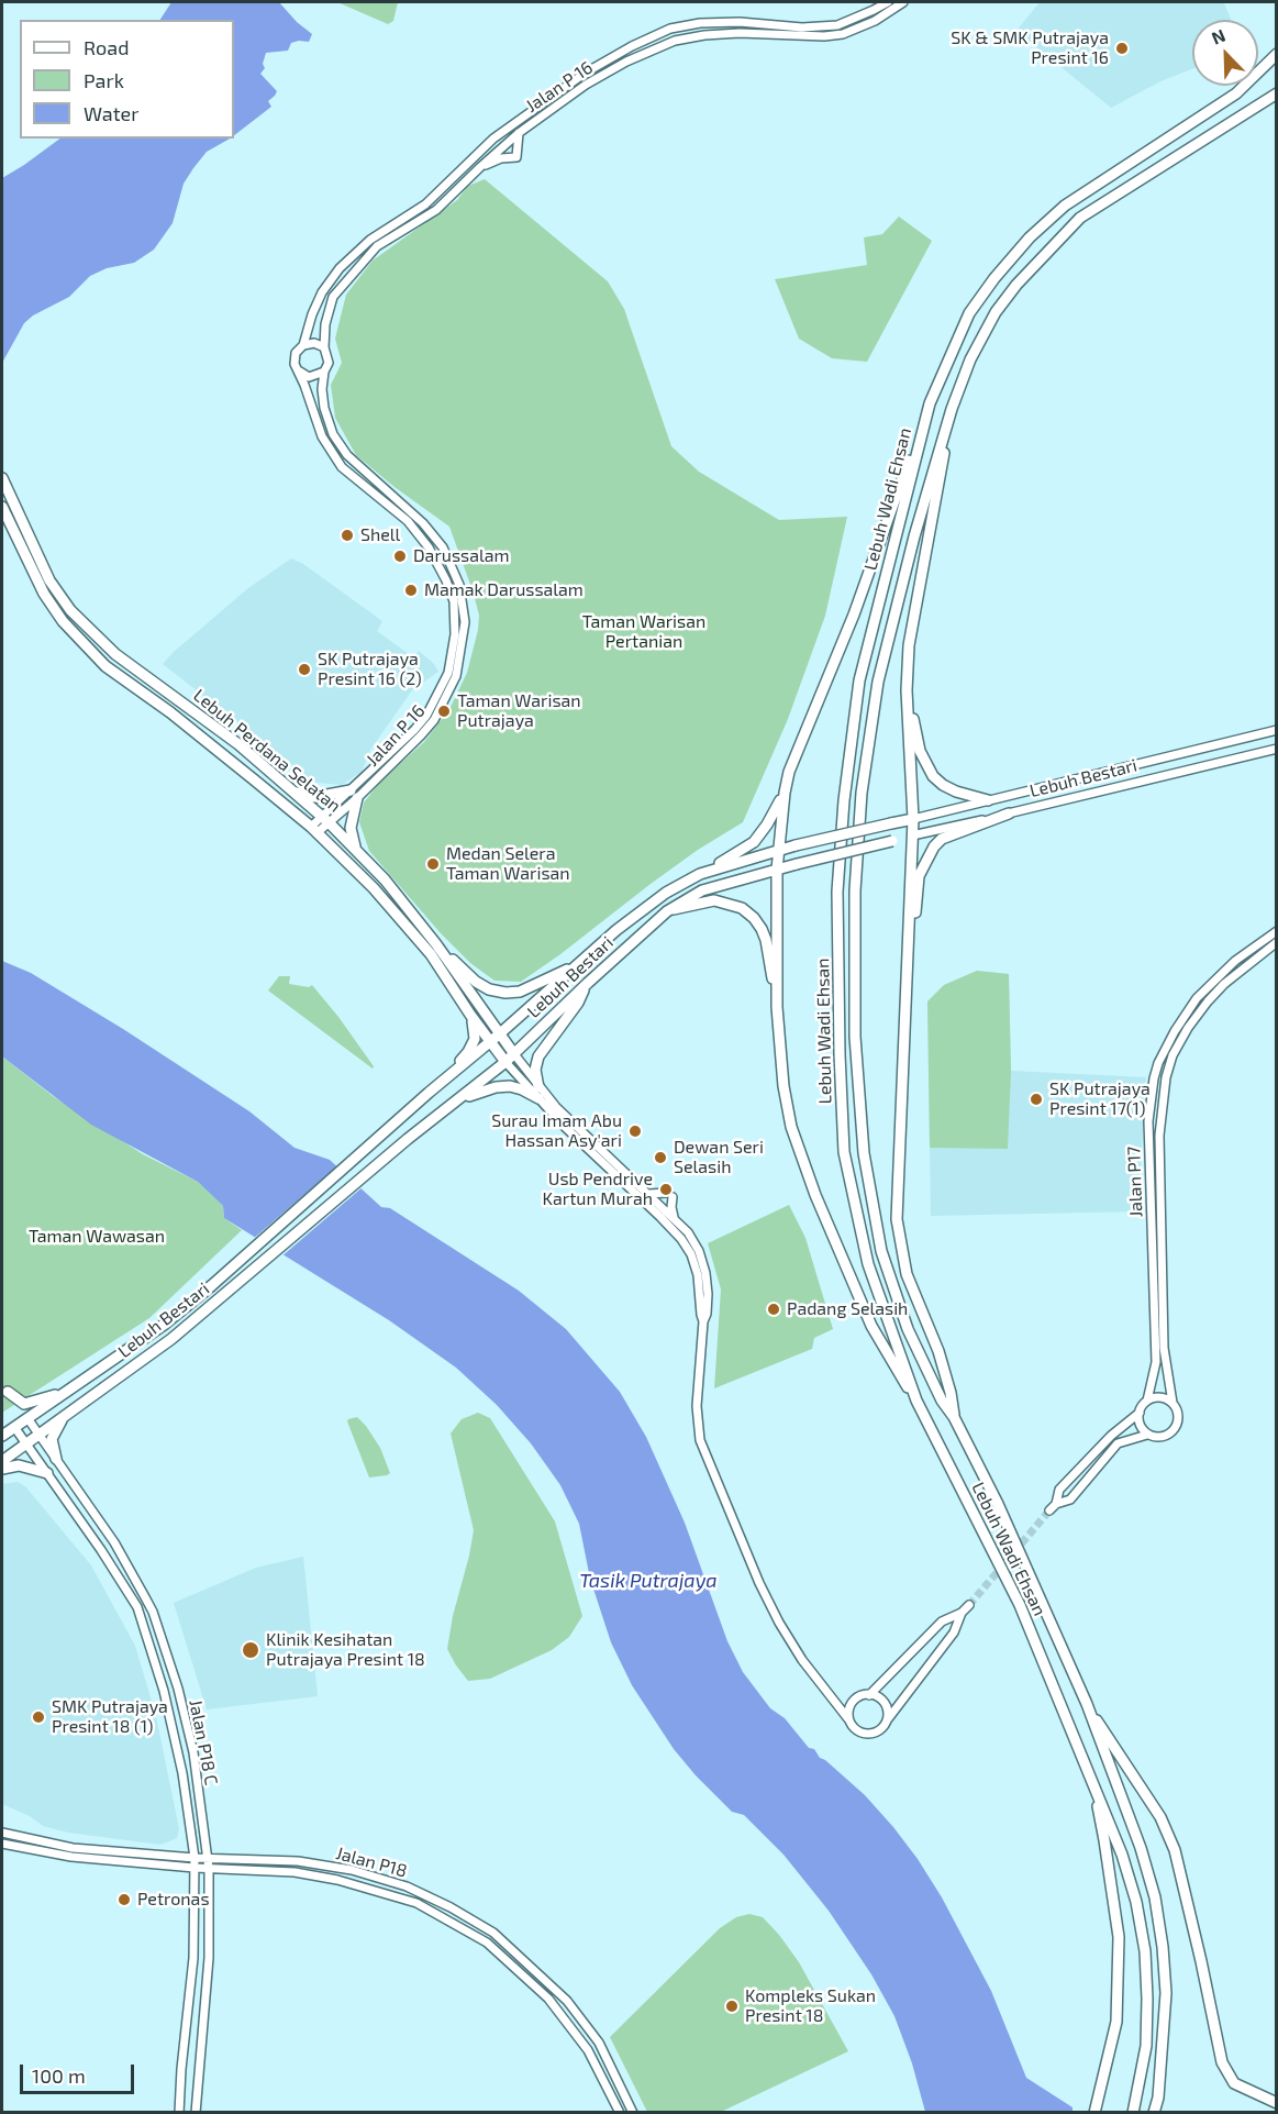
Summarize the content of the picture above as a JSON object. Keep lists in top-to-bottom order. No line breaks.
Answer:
{"streets":{"main road":["Lebuh Wadi Ehsan","Lebuh Perdana Selatan","Lebuh Bestari"],"street":["Jalan P 16","Jalan P17","Jalan P18 C","Jalan P18"]},"crossings":[["Jalan P 16","Lebuh Perdana Selatan"],["Lebuh Perdana Selatan","Lebuh Bestari"],["Lebuh Bestari","Jalan P18 C"],["Jalan P18 C","Jalan P18"]],"water":["Tasik Putrajaya"],"parks":["Taman Warisan Pertanian","Taman Wawasan"],"places":["SK & SMK Putrajaya Presint 16","Shell","Darussalam","Mamak Darussalam","SK Putrajaya Presint 16 (2)","Taman Warisan Putrajaya","Medan Selera Taman Warisan","SK Putrajaya Presint 17(1)","Surau Imam Abu Hassan Asy'ari","Dewan Seri Selasih","Usb Pendrive Kartun Murah","Padang Selasih","Klinik Kesihatan Putrajaya Presint 18","SMK Putrajaya Presint 18 (1)","Petronas","Kompleks Sukan Presint 18"],"legend":["Road","Park","Water"],"scale_bar":"100 m","north":"top left"}
